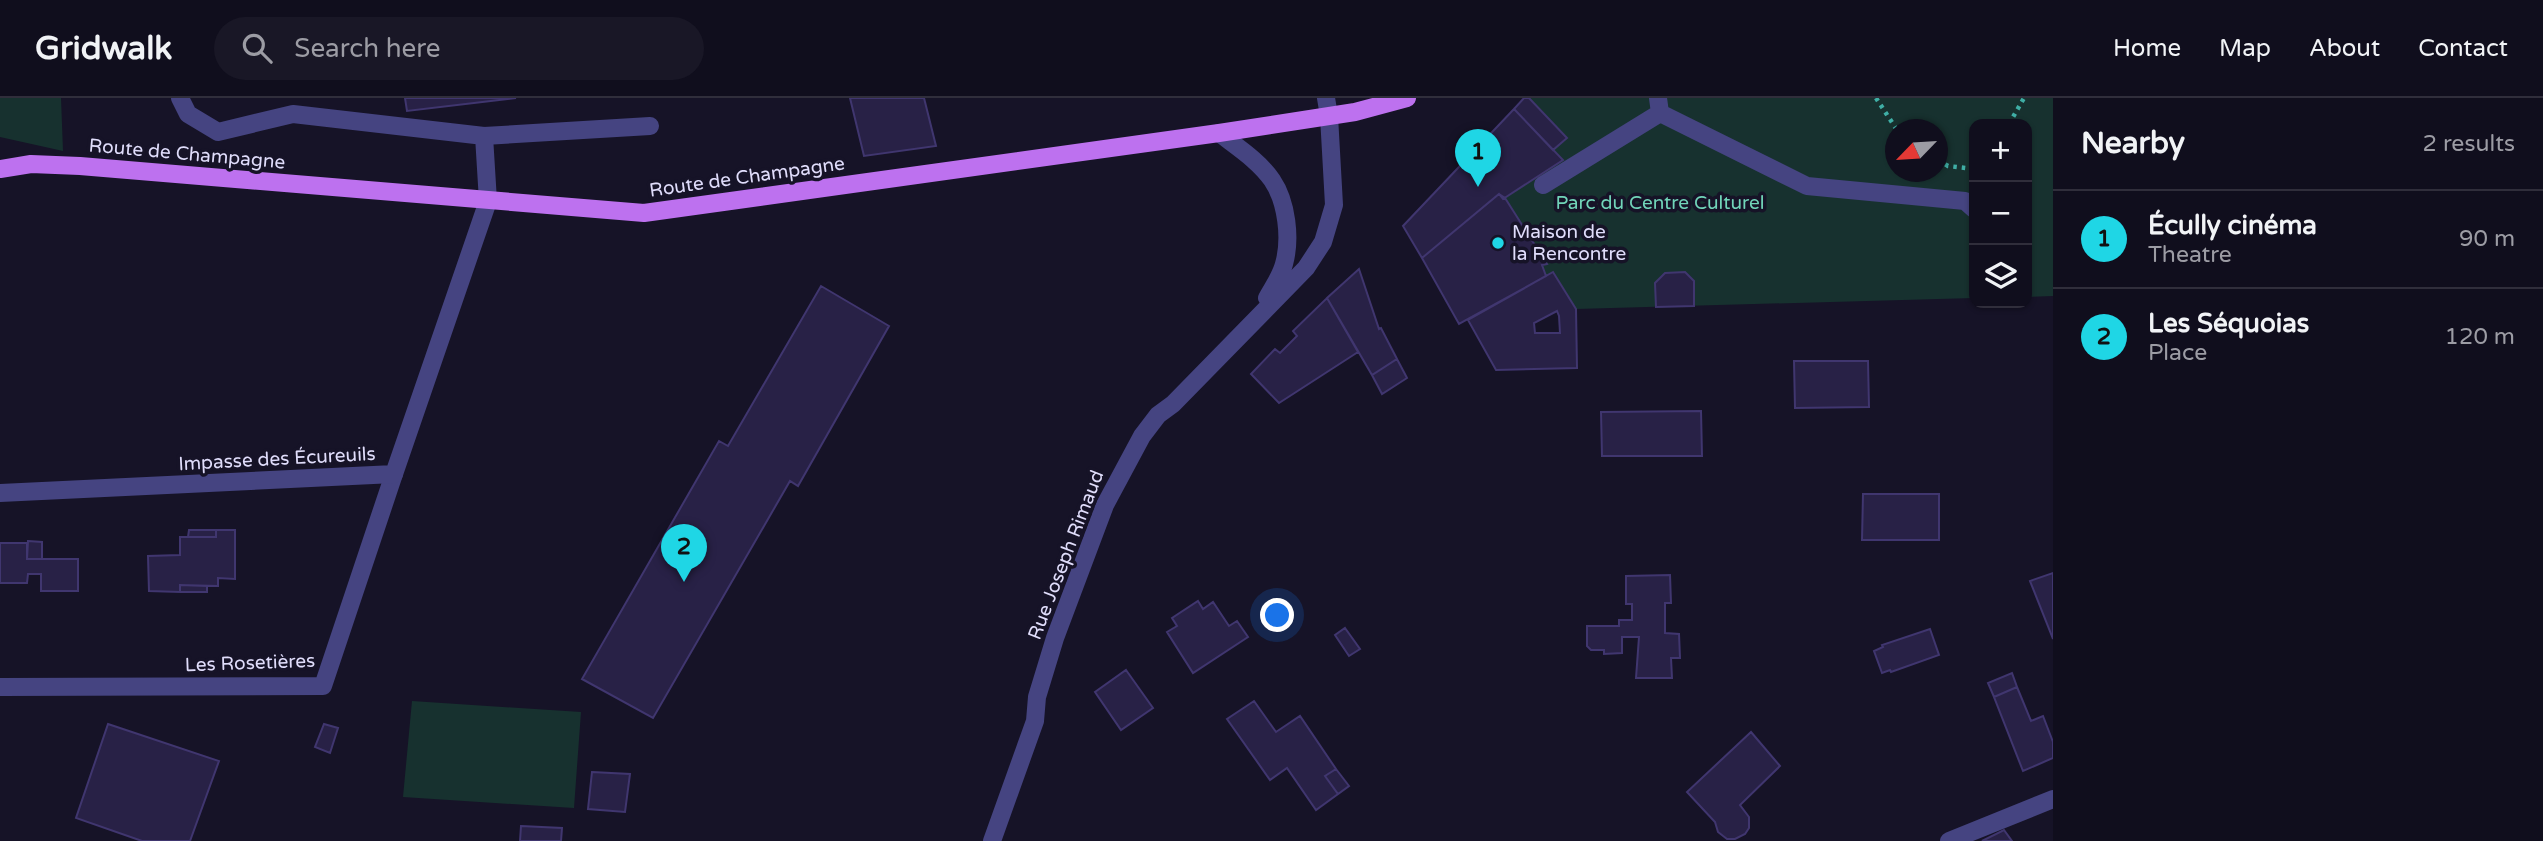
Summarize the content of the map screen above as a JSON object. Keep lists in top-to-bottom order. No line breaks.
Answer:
{"streets":{"main road":["Route de Champagne"],"street":["Impasse des Écureuils","Rue Joseph Rimaud","Les Rosetières"]},"crossings":[["Route de Champagne","Impasse des Écureuils"],["Route de Champagne","Rue Joseph Rimaud"],["Impasse des Écureuils","Les Rosetières"]],"parks":["Parc du Centre Culturel"],"places":["Maison de la Rencontre"],"north":"bottom left","page":{"header":"Gridwalk","search":"Search here","nav":["Home","Map","About","Contact"],"heading":["Nearby","2 results"],"map_buttons":["+","−"],"pins":["1","2"],"list":[{"mark":"1","name":"Écully cinéma","note":"Theatre","value":"90 m"},{"mark":"2","name":"Les Séquoias","note":"Place","value":"120 m"}]}}
